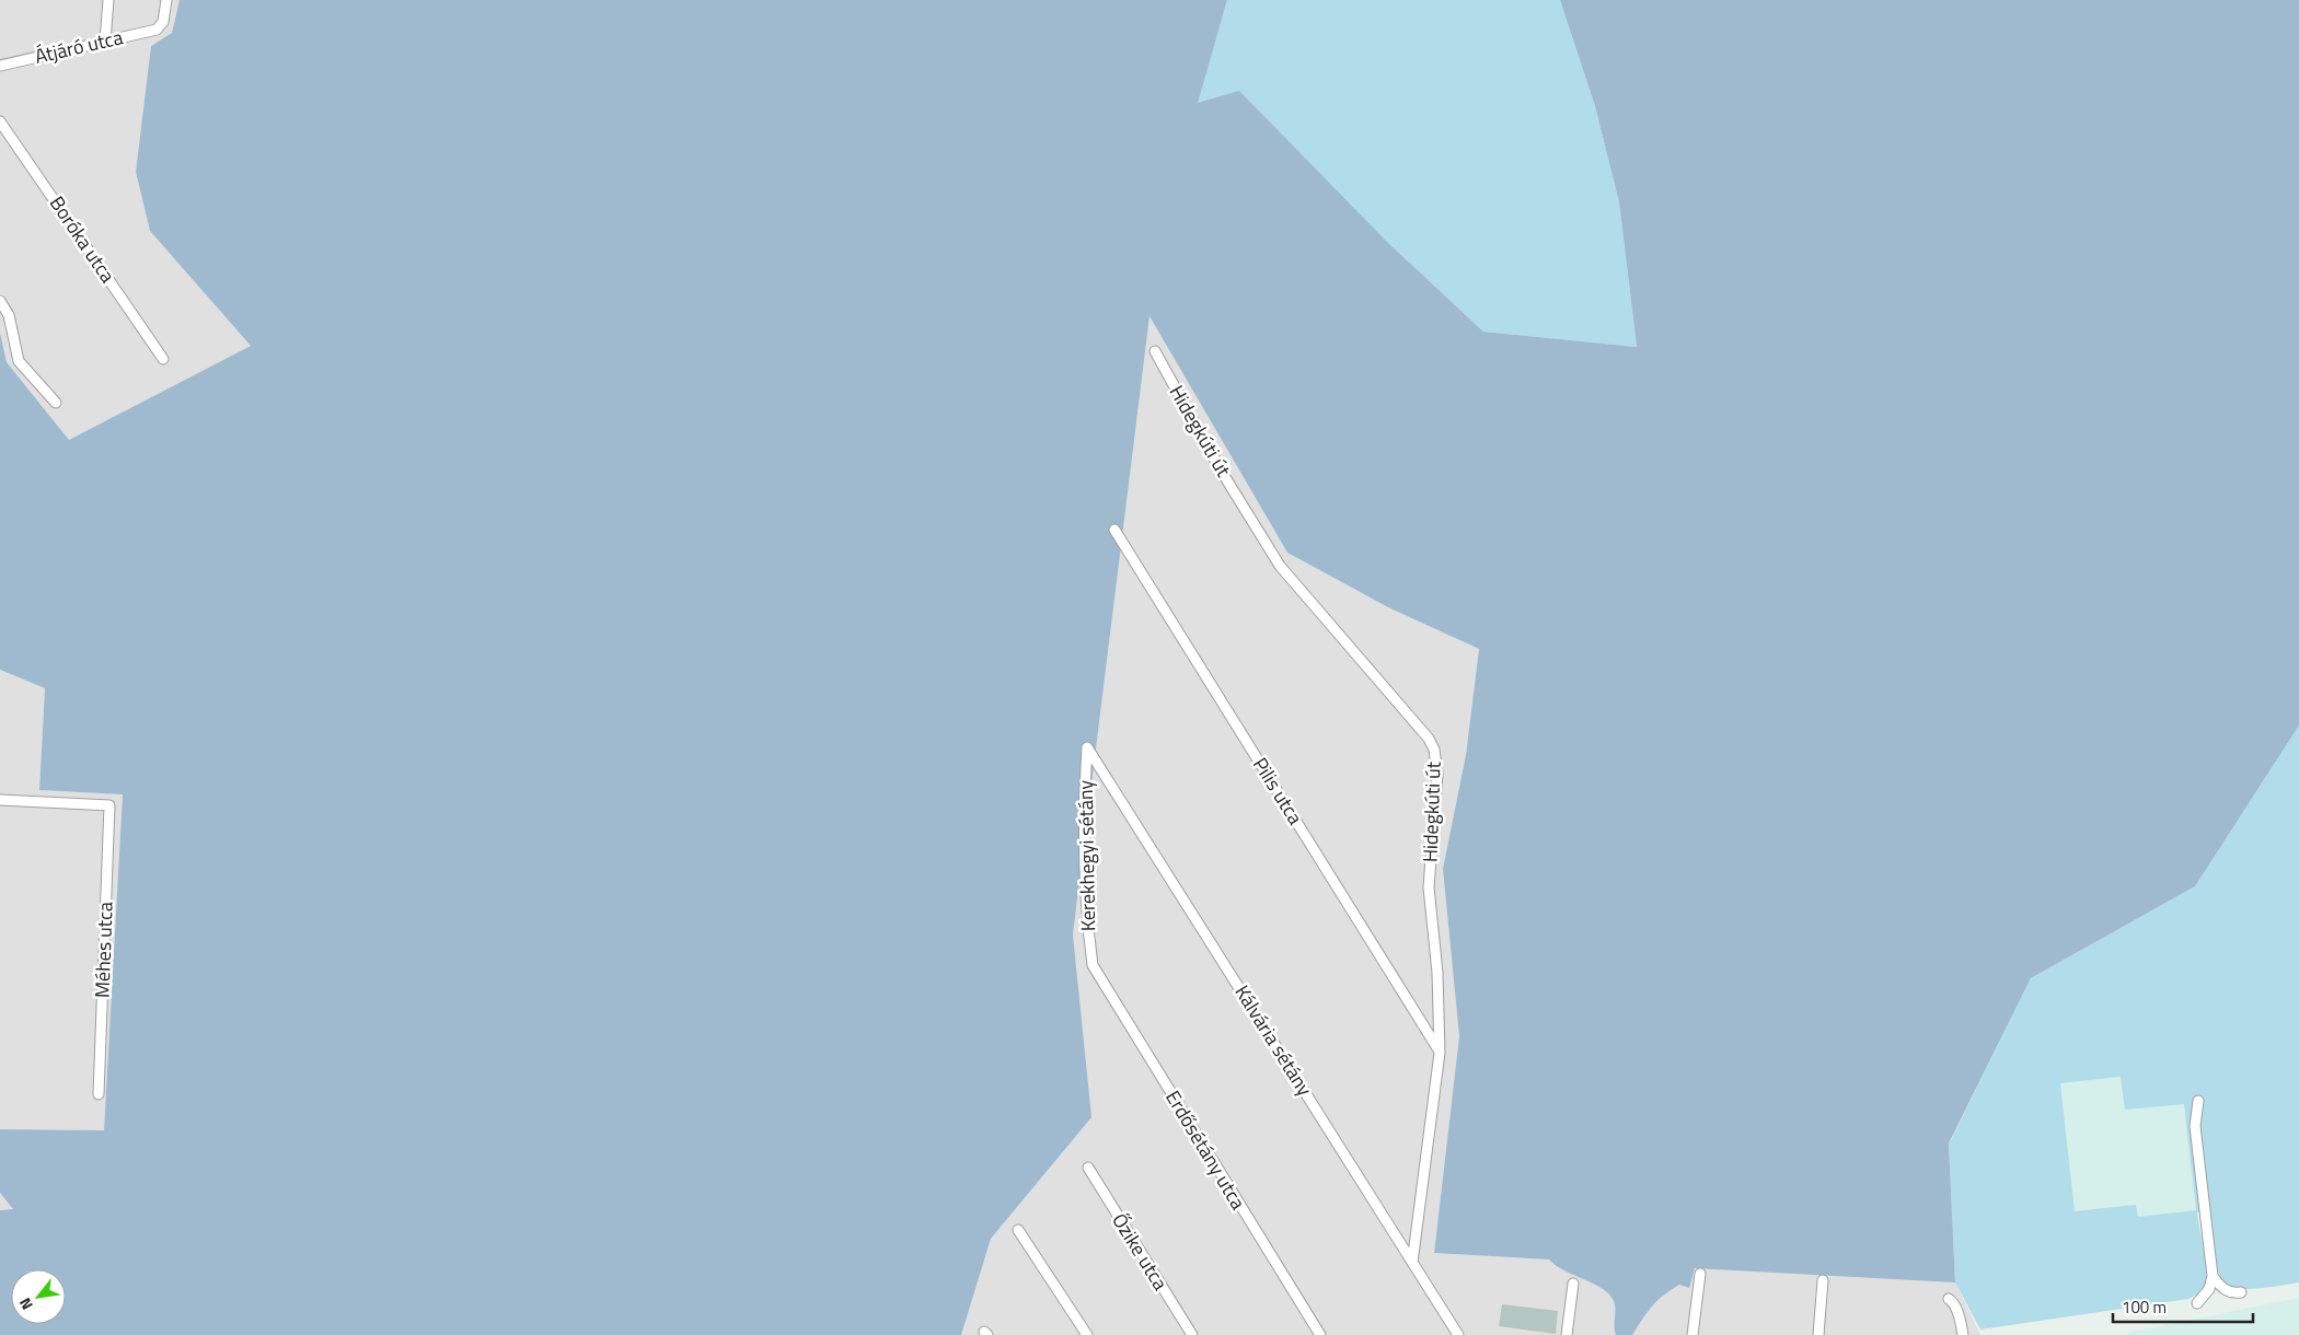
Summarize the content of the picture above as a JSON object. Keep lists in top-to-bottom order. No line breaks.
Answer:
{"streets":{"street":["Átjáró utca","Boróka utca","Hidegkúti út","Pilis utca","Kerekhegyi sétány","Méhes utca","Kálvária sétány","Erdősétány utca","Őzike utca"]},"crossings":[["Hidegkúti út","Pilis utca"],["Hidegkúti út","Kálvária sétány"],["Kerekhegyi sétány","Kálvária sétány"],["Kerekhegyi sétány","Erdősétány utca"]],"scale_bar":"100 m","north":"bottom left"}
